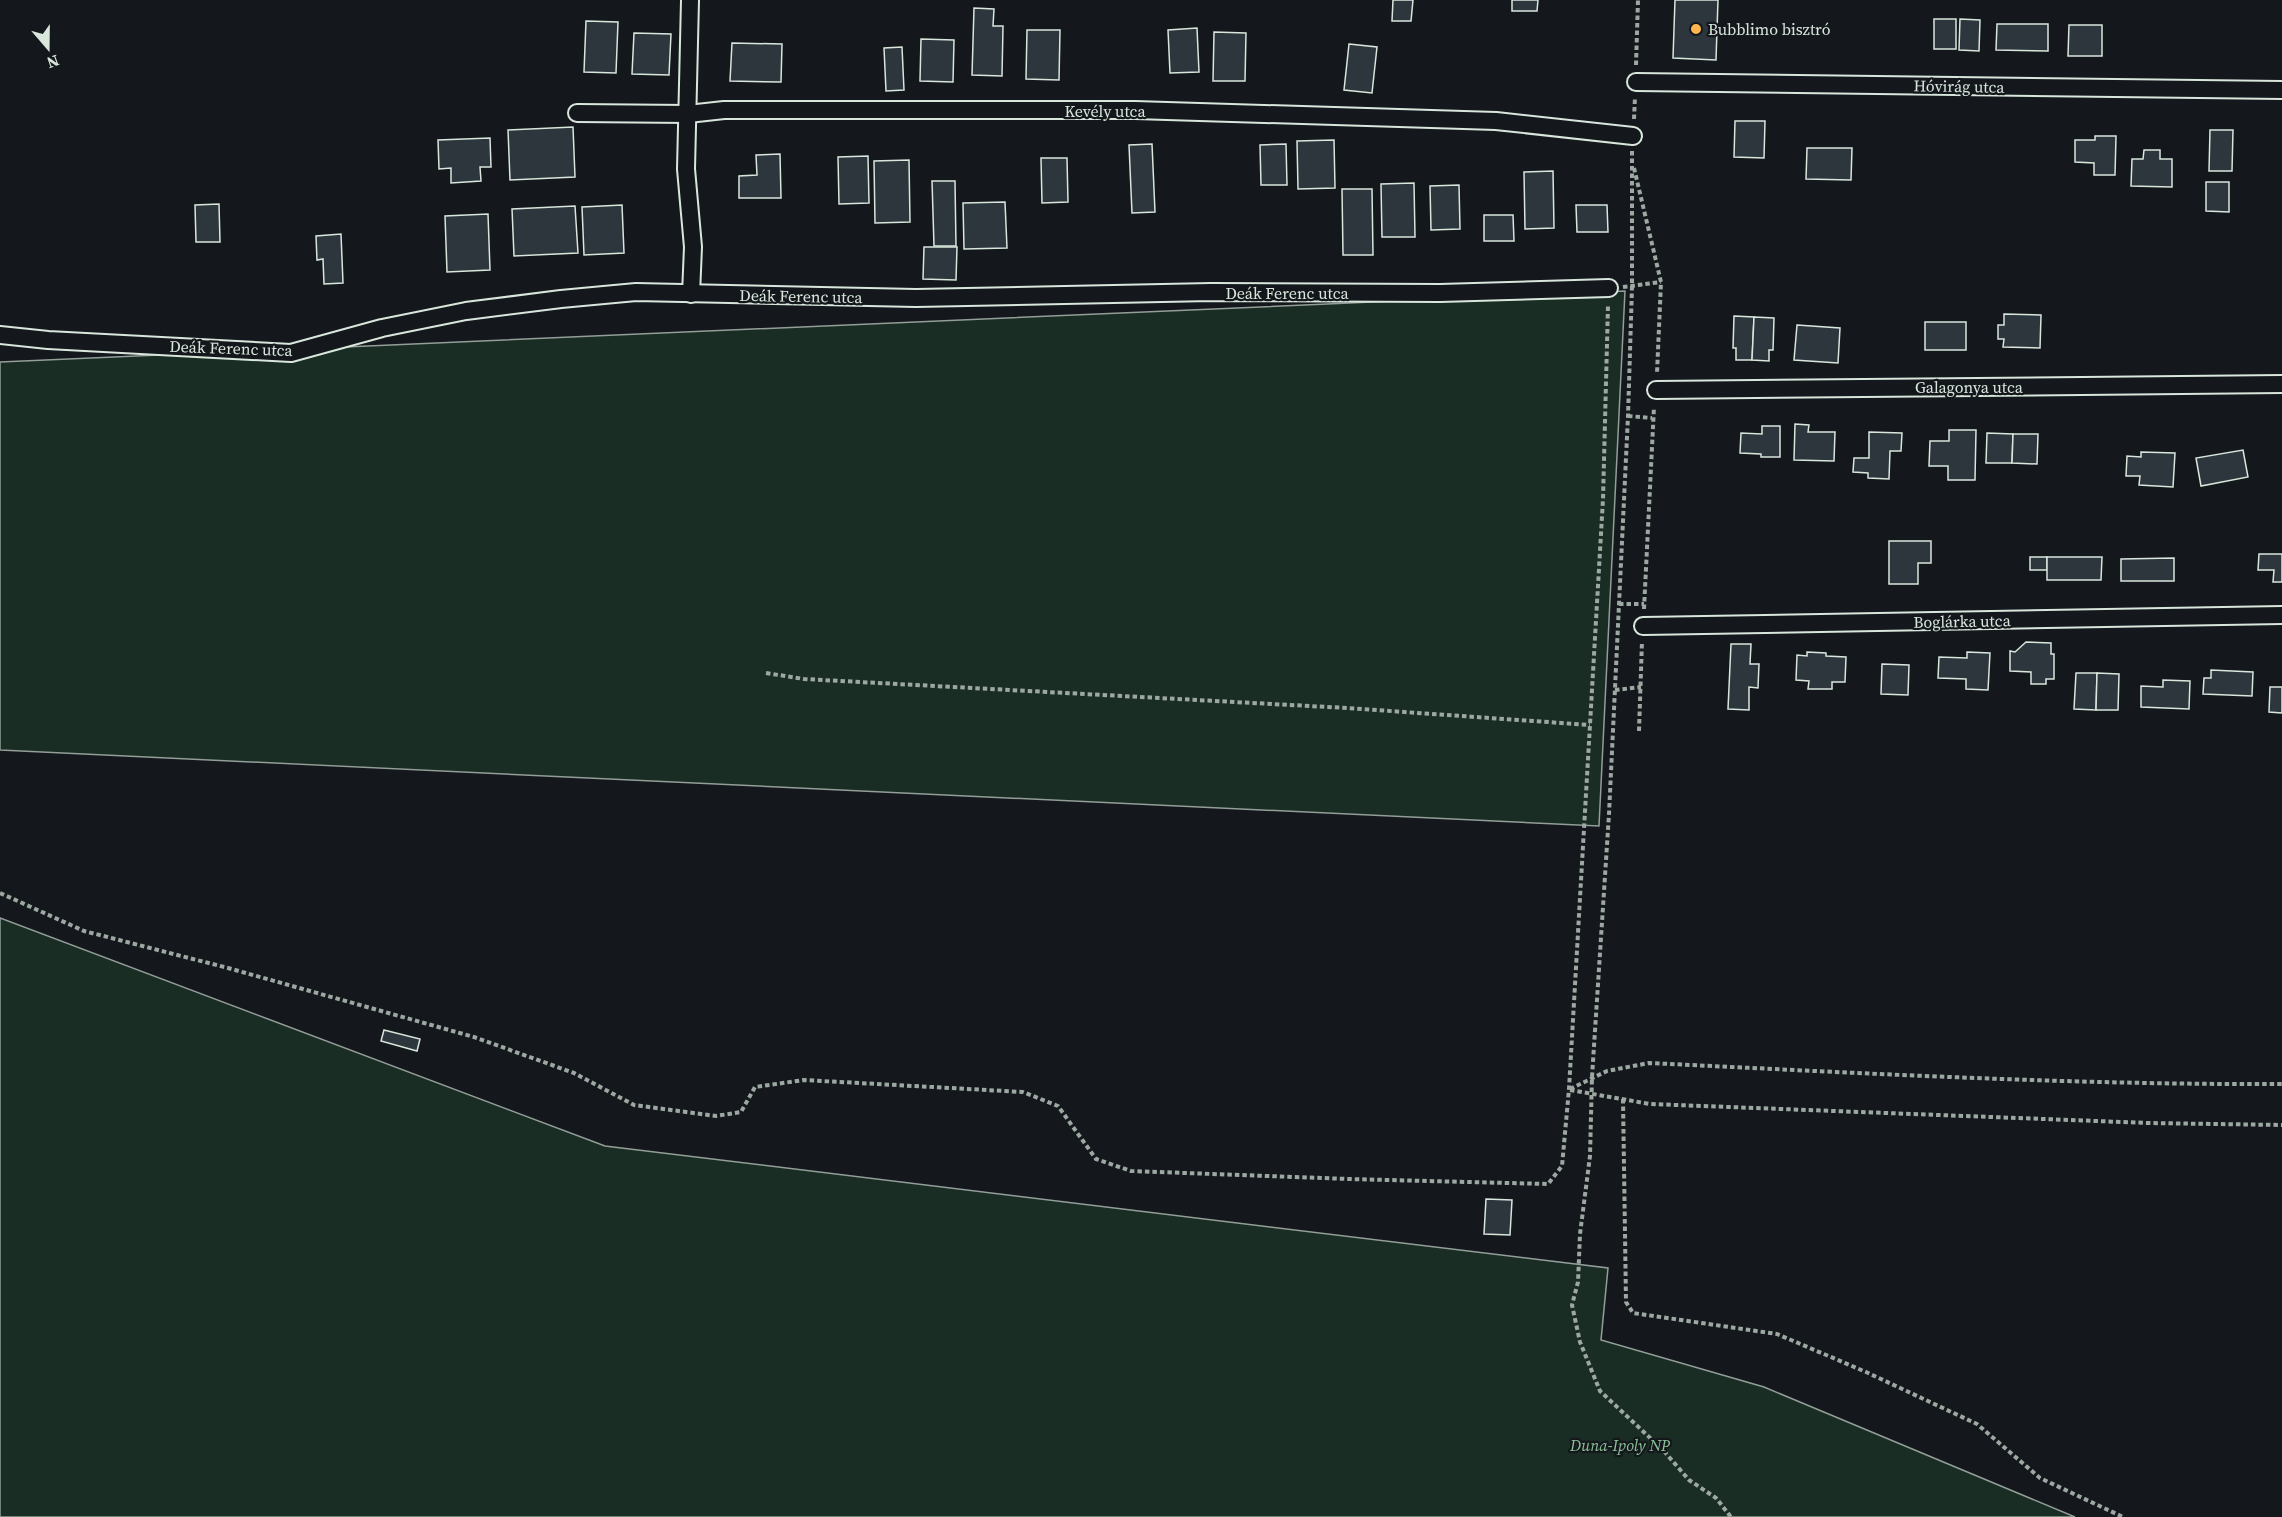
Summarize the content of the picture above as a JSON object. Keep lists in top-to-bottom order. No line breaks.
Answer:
{"streets":{"street":["Hóvirág utca","Kevély utca","Deák Ferenc utca","Galagonya utca","Boglárka utca"]},"parks":["Duna-Ipoly NP"],"places":["Bubblimo bisztró"],"north":"bottom"}
